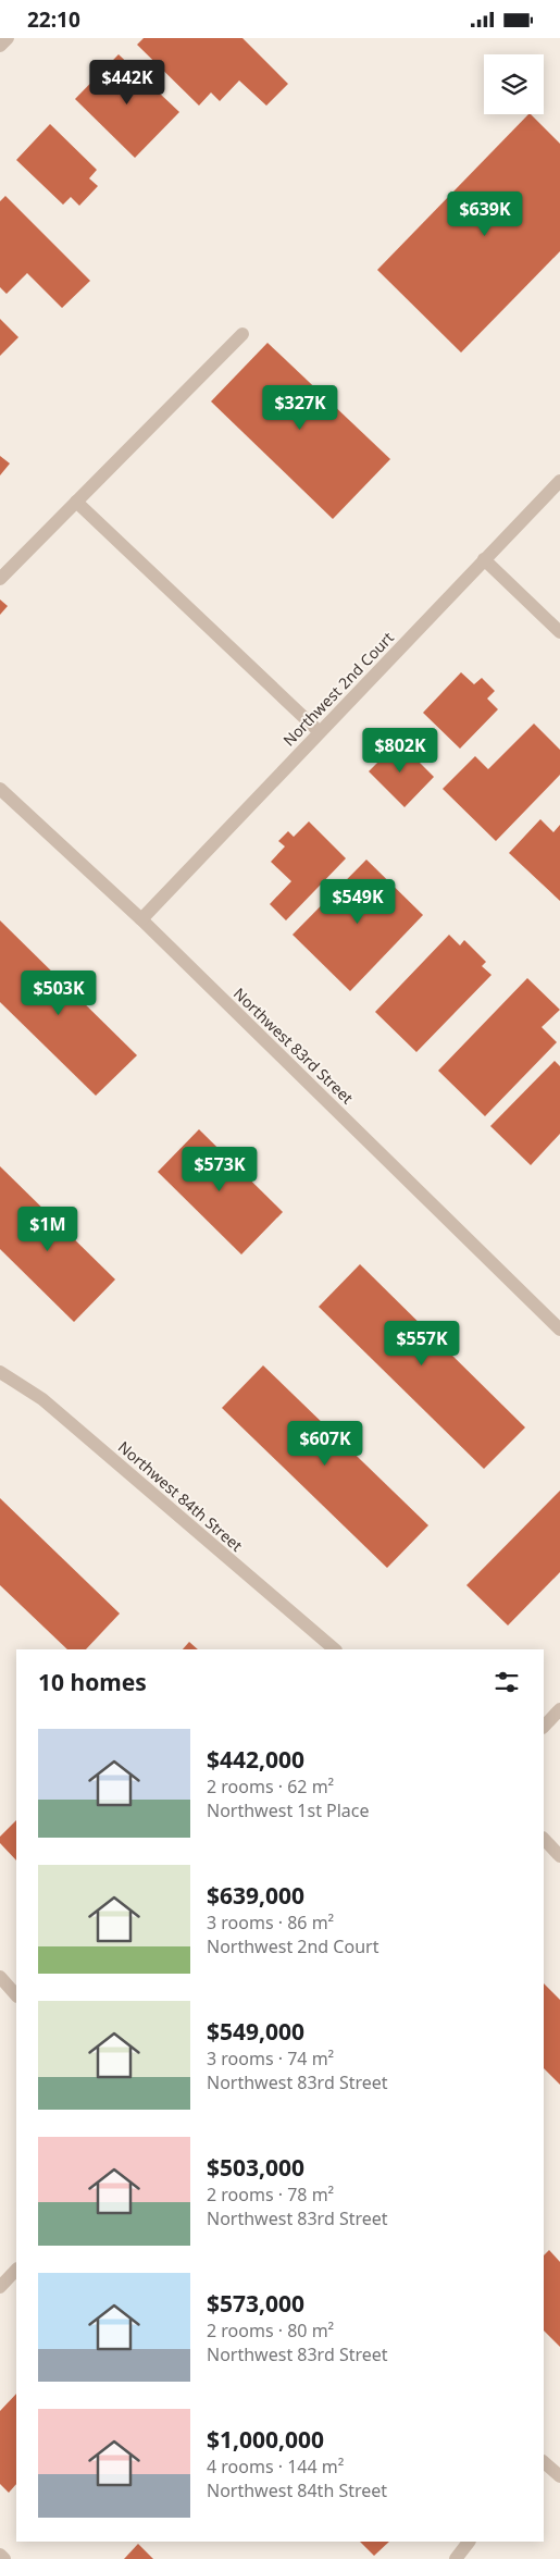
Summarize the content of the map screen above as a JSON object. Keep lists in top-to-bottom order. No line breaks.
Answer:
{"streets":{"street":["Northwest 2nd Court","Northwest 83rd Street","Northwest 84th Street"]},"crossings":[["Northwest 2nd Court","Northwest 83rd Street"]],"page":{"status":"22:10","price":["$442K","$639K","$327K","$802K","$549K","$503K","$573K","$1M","$557K","$607K"],"heading":"10 homes","list":[{"name":"$442,000","note":"2 rooms · 62 m² · Northwest 1st Place"},{"name":"$639,000","note":"3 rooms · 86 m² · Northwest 2nd Court"},{"name":"$549,000","note":"3 rooms · 74 m² · Northwest 83rd Street"},{"name":"$503,000","note":"2 rooms · 78 m² · Northwest 83rd Street"},{"name":"$573,000","note":"2 rooms · 80 m² · Northwest 83rd Street"},{"name":"$1,000,000","note":"4 rooms · 144 m² · Northwest 84th Street"}]}}
